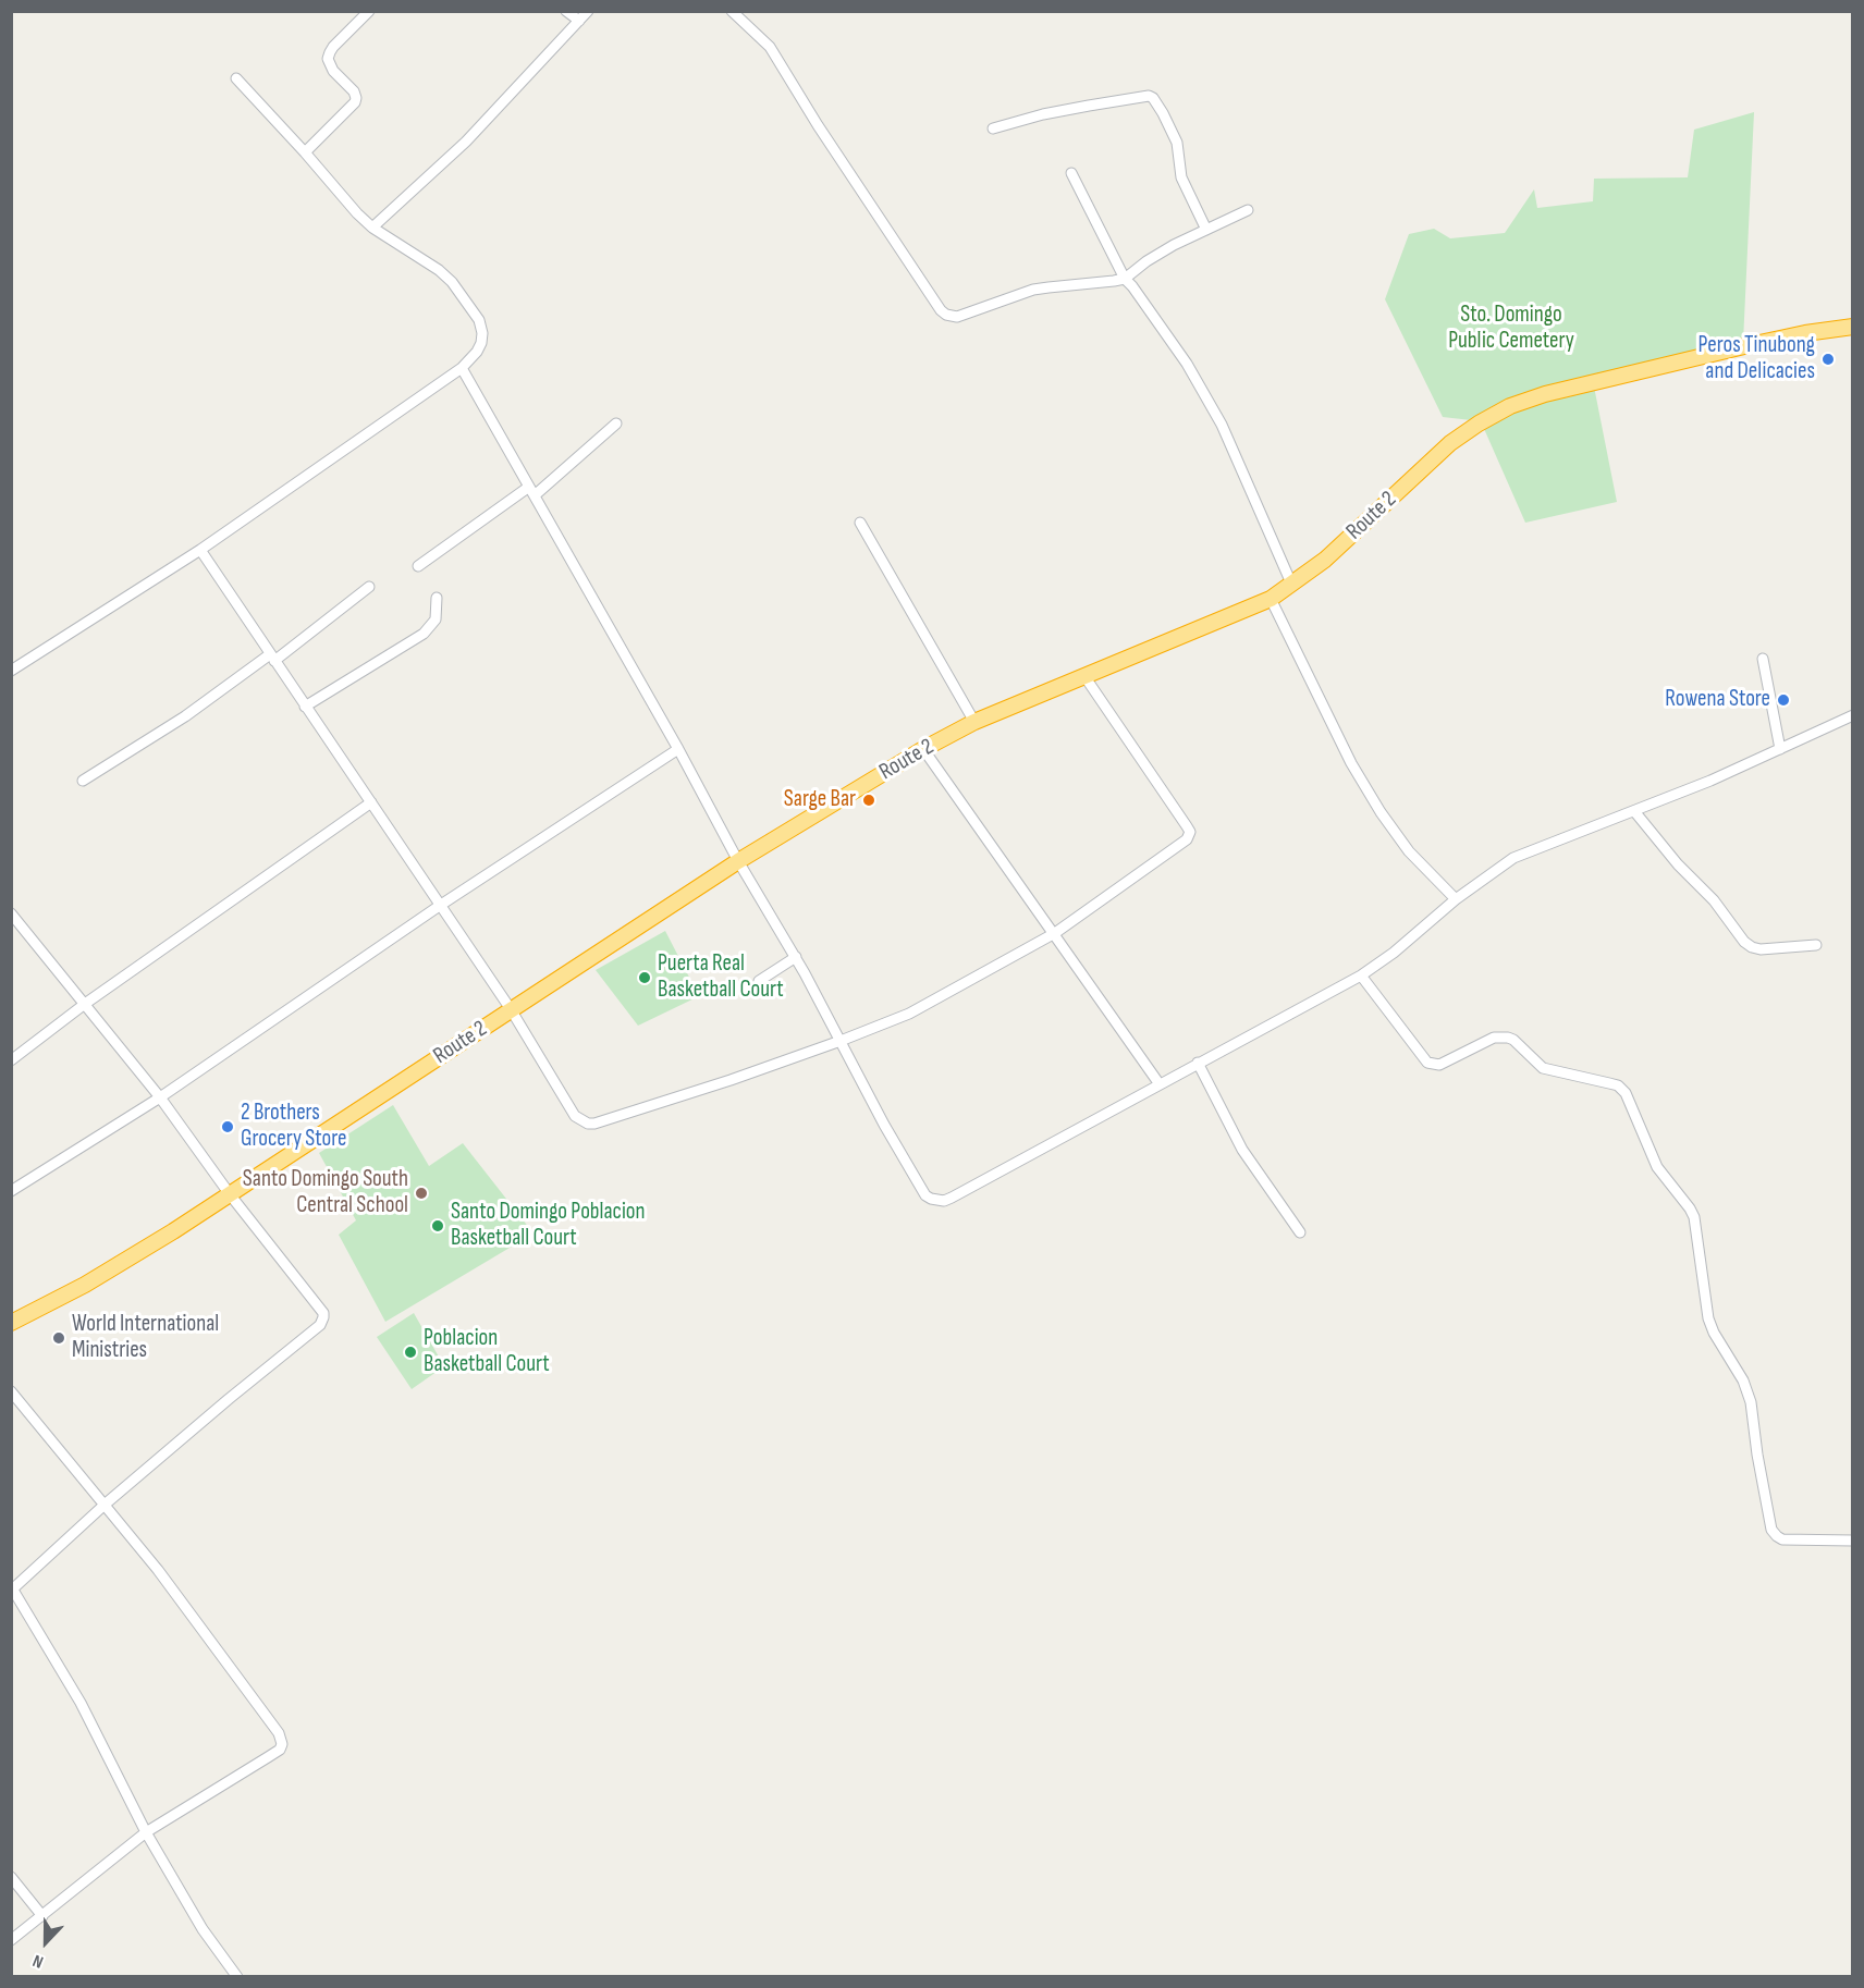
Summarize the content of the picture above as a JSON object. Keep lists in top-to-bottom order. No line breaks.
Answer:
{"streets":{"highway":["Route 2"]},"parks":["Sto. Domingo Public Cemetery"],"places":["Peros Tinubong and Delicacies","Rowena Store","Sarge Bar","Puerta Real Basketball Court","2 Brothers Grocery Store","Santo Domingo South Central School","Santo Domingo Poblacion Basketball Court","World International Ministries","Poblacion Basketball Court"],"north":"bottom"}
